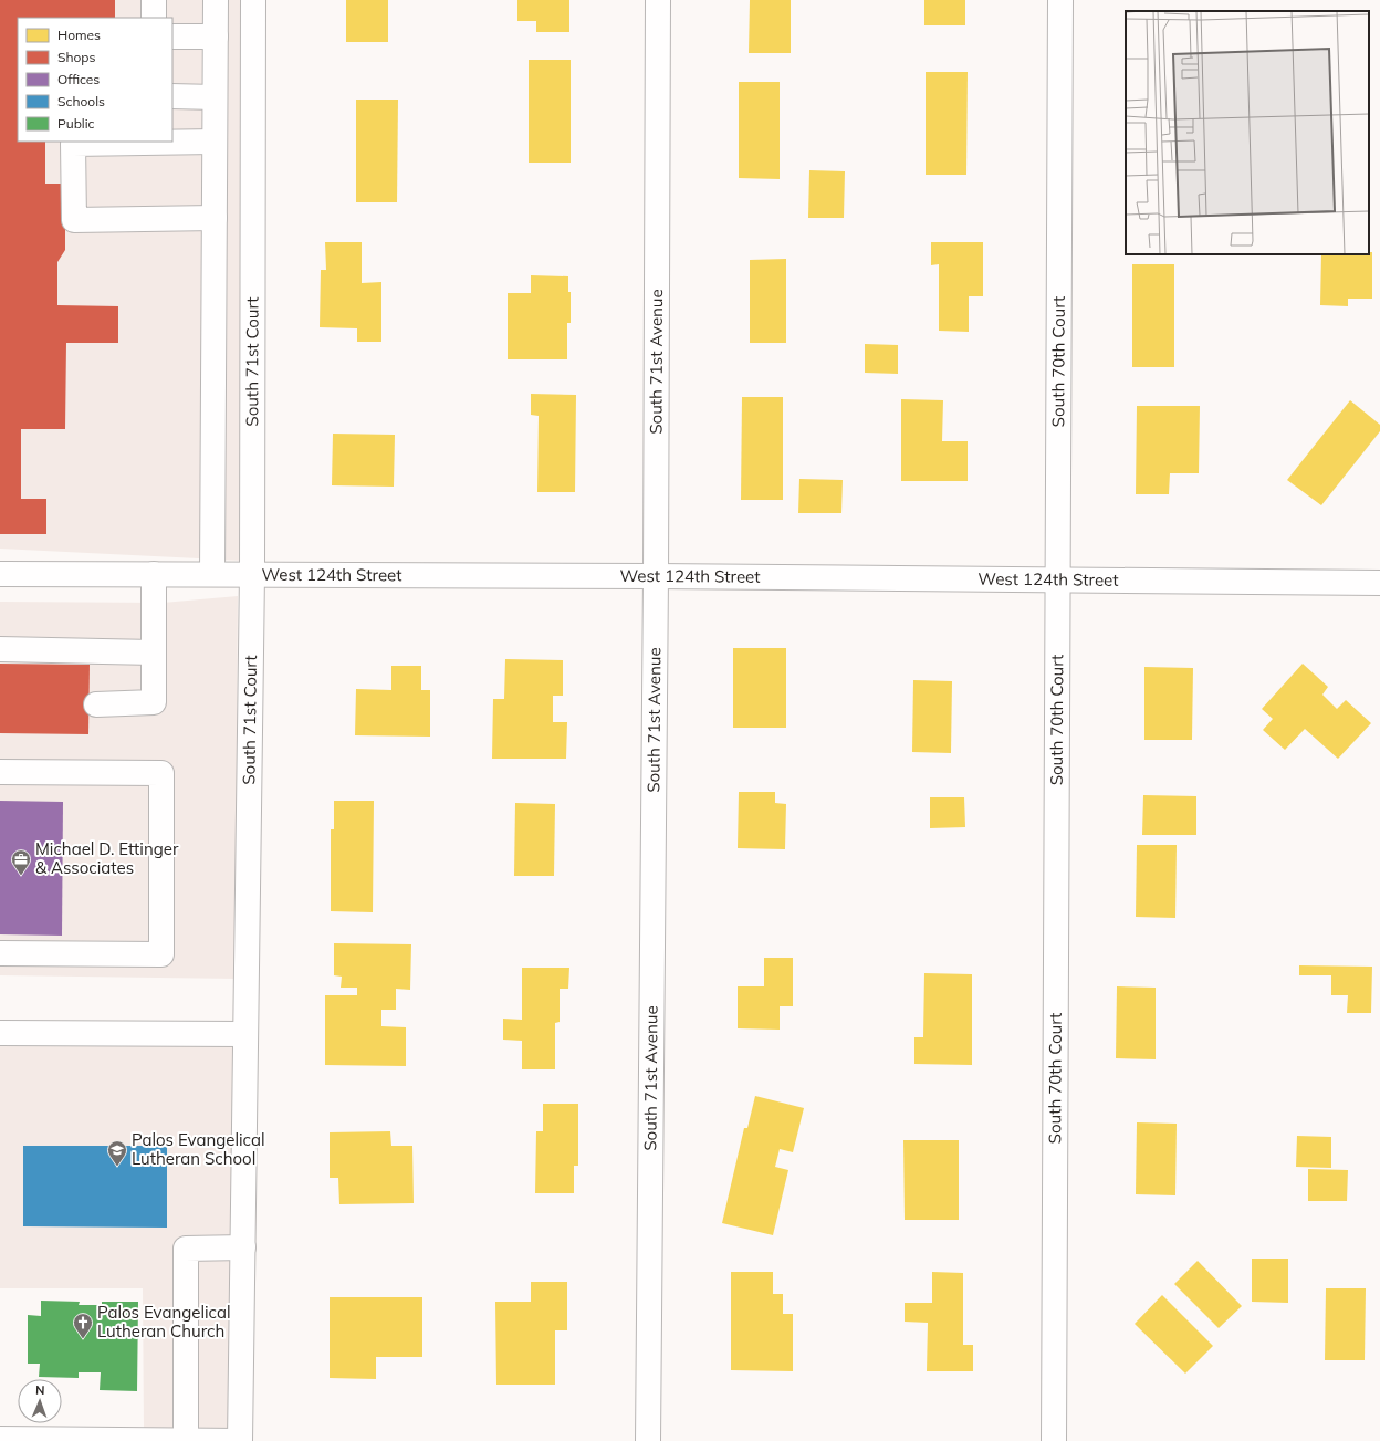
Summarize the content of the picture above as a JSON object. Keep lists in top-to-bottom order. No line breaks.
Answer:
{"streets":{"street":["South 71st Court","South 71st Avenue","South 70th Court","West 124th Street"]},"crossings":[["South 71st Court","West 124th Street"],["South 71st Avenue","West 124th Street"],["South 70th Court","West 124th Street"]],"places":{"office":["Michael D. Ettinger & Associates"],"school or university":["Palos Evangelical Lutheran School"],"church":["Palos Evangelical Lutheran Church"]},"legend":["Homes","Shops","Offices","Schools","Public"],"north":"top"}
